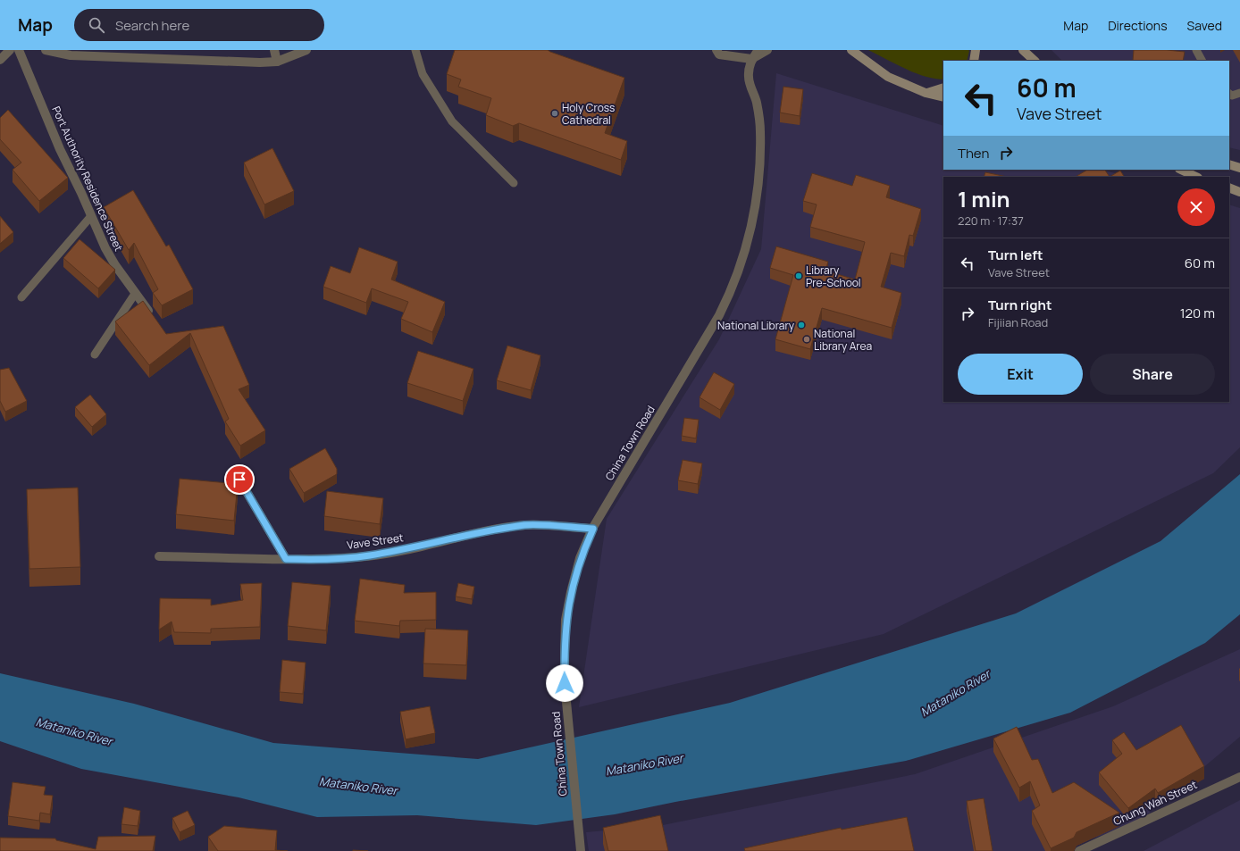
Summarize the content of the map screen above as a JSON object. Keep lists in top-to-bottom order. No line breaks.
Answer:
{"streets":{"street":["Port Authority Residence Street","China Town Road","Vave Street","Chung Wah Street"]},"crossings":[["China Town Road","Vave Street"]],"water":["Mataniko River"],"places":["Holy Cross Cathedral","Library Pre-School","National Library","National Library Area"],"page":{"header":"Map","search":"Search here","nav":["Map","Directions","Saved"],"turn":["60 m","Vave Street"],"then":"Then","heading":["1 min","220 m · 17:37"],"list":[{"name":"Turn left","note":"Vave Street","value":"60 m"},{"name":"Turn right","note":"Fijiian Road","value":"120 m"}],"buttons":["Exit","Share"]}}
